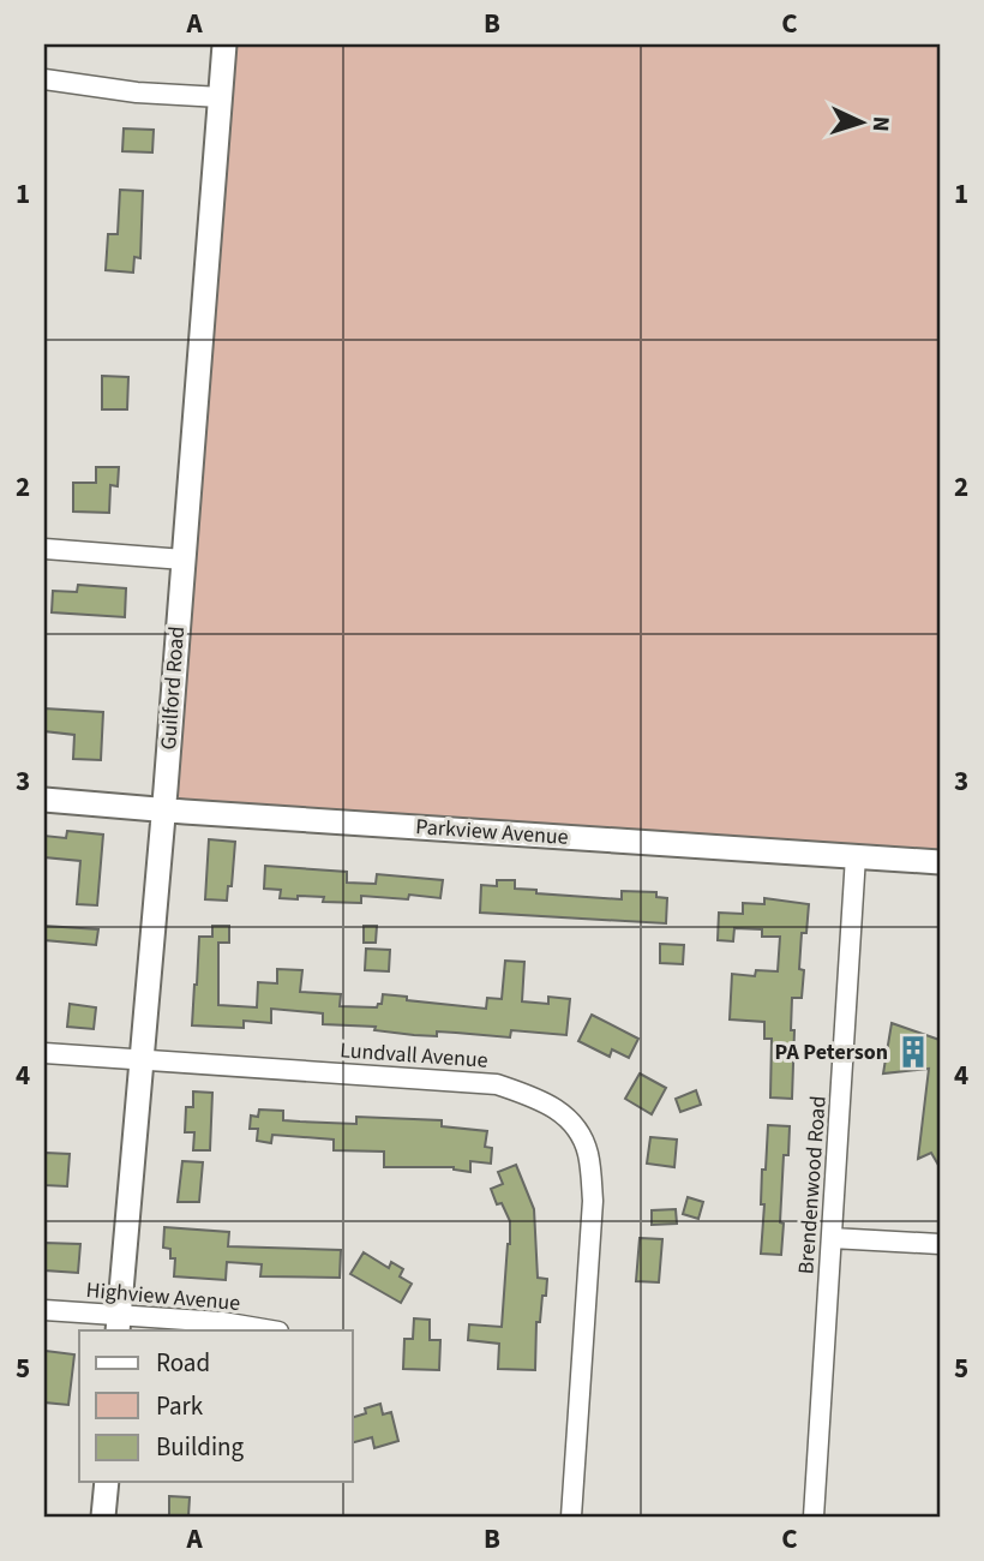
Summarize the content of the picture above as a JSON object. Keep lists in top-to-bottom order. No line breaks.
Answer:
{"streets":{"street":["Guilford Road","Parkview Avenue","Lundvall Avenue","Brendenwood Road","Highview Avenue"]},"crossings":[["Guilford Road","Parkview Avenue"],["Guilford Road","Lundvall Avenue"],["Guilford Road","Highview Avenue"],["Parkview Avenue","Brendenwood Road"]],"places":{"building":["PA Peterson"]},"legend":["Road","Park","Building"],"north":"right","grid":{"columns":["A","B","C"],"rows":["1","2","3","4","5"]}}
